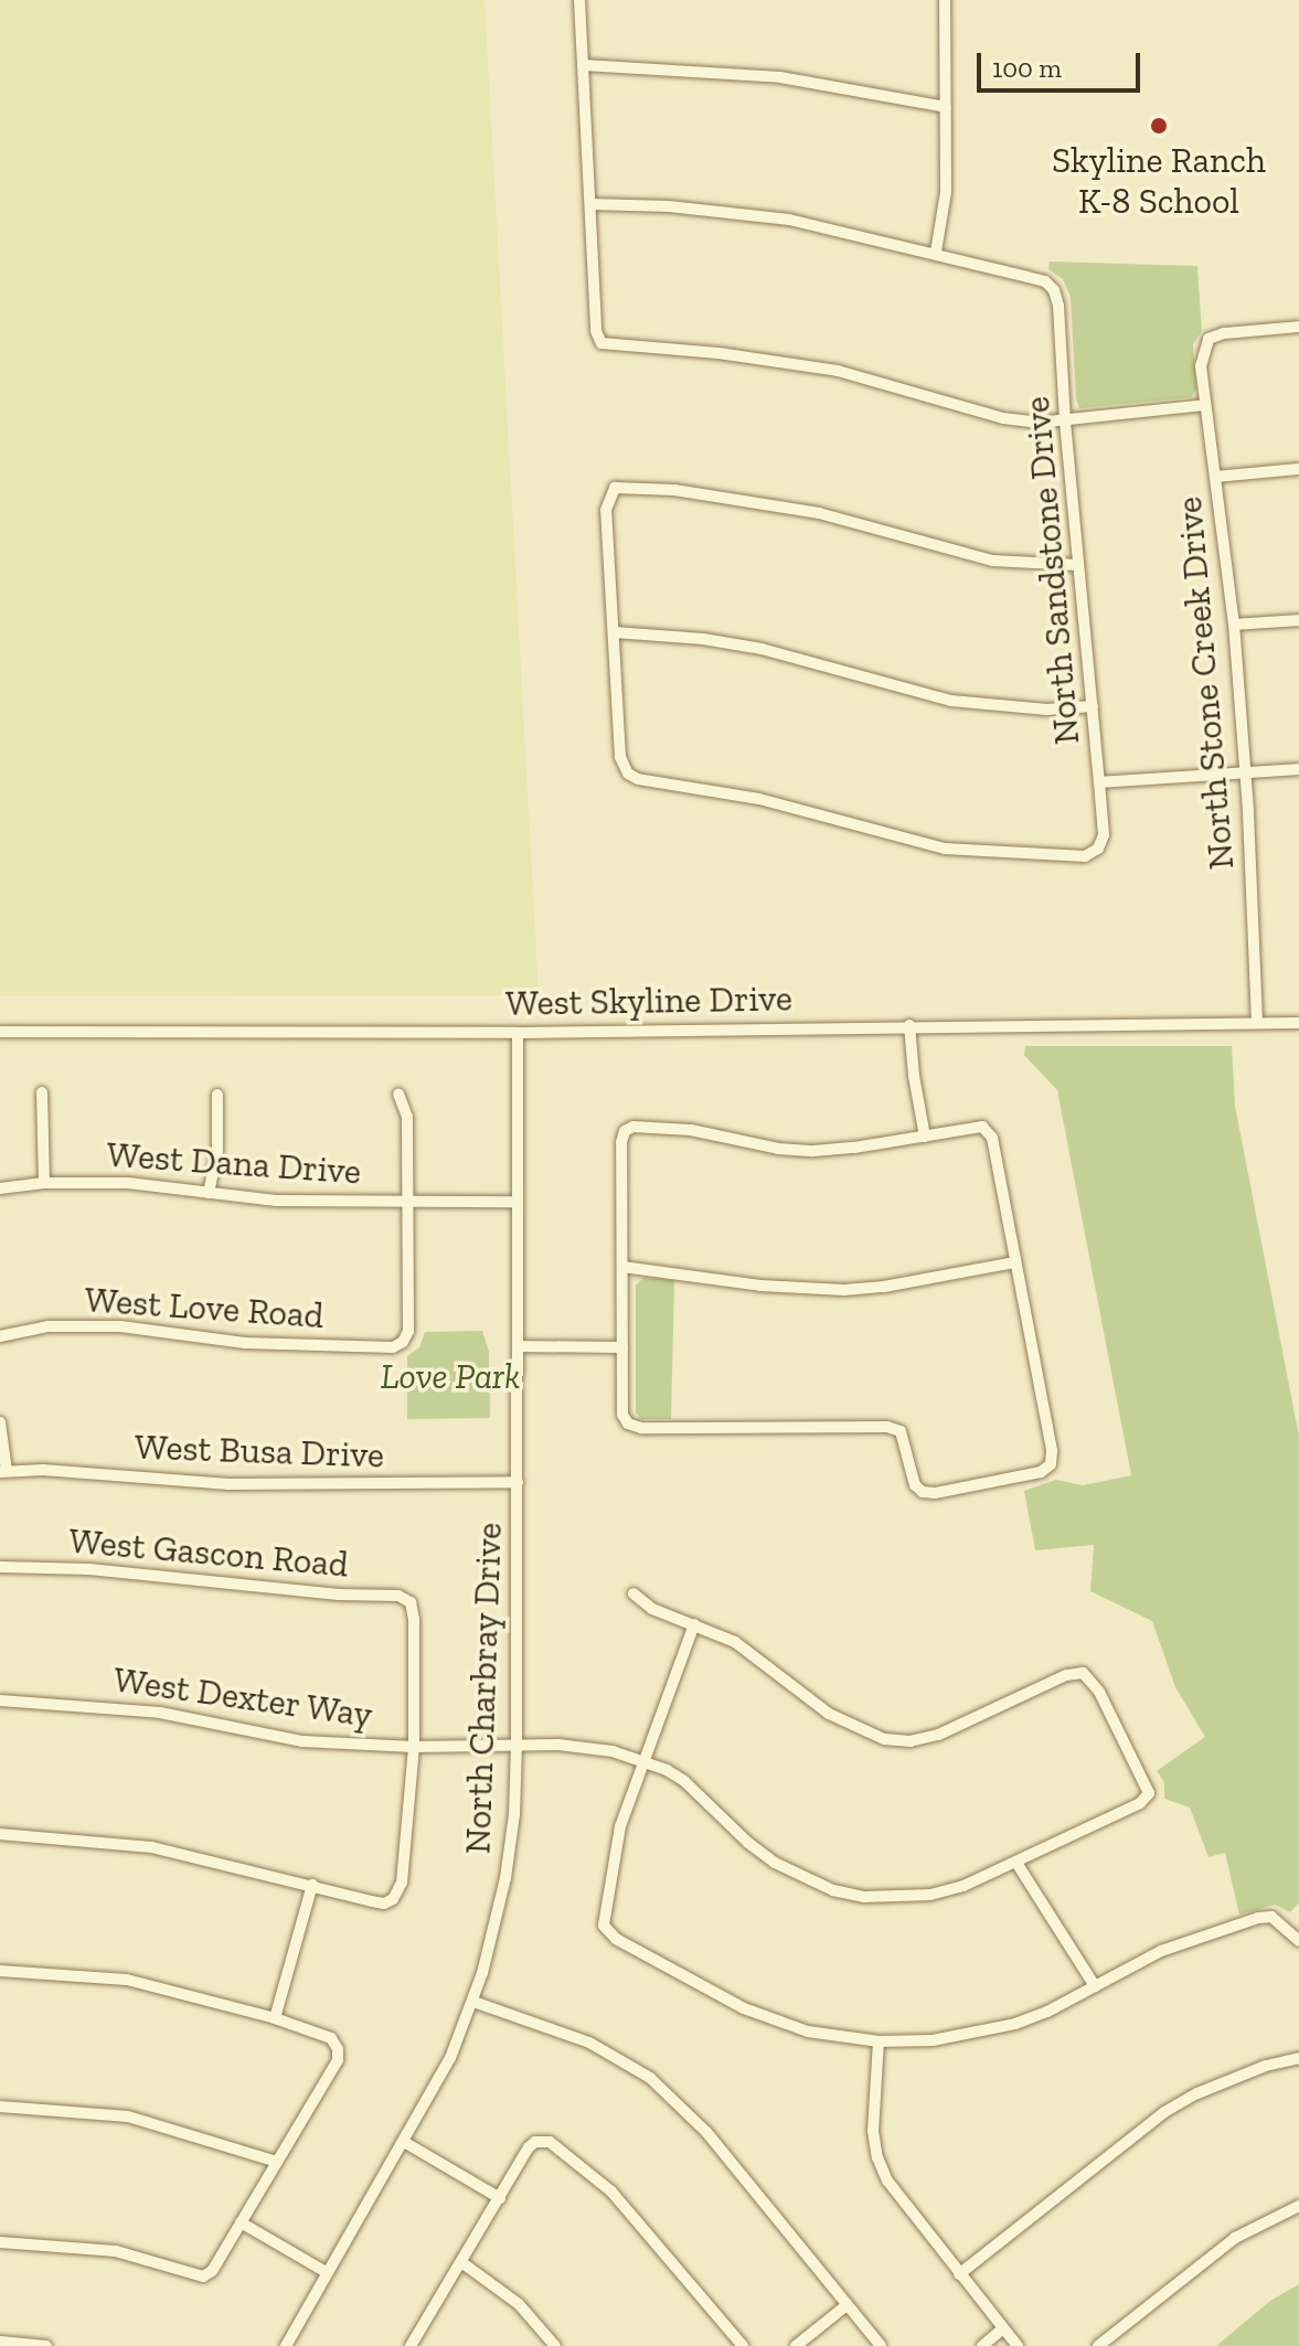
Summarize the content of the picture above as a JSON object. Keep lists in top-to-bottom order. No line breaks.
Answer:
{"streets":{"street":["North Sandstone Drive","North Stone Creek Drive","West Skyline Drive","West Dana Drive","West Love Road","West Busa Drive","West Gascon Road","North Charbray Drive","West Dexter Way"]},"crossings":[["North Stone Creek Drive","West Skyline Drive"],["West Skyline Drive","North Charbray Drive"],["West Dana Drive","West Love Road"],["West Dana Drive","North Charbray Drive"],["West Busa Drive","North Charbray Drive"],["West Gascon Road","West Dexter Way"],["North Charbray Drive","West Dexter Way"]],"parks":["Love Park"],"places":["Skyline Ranch K-8 School"],"scale_bar":"100 m"}
